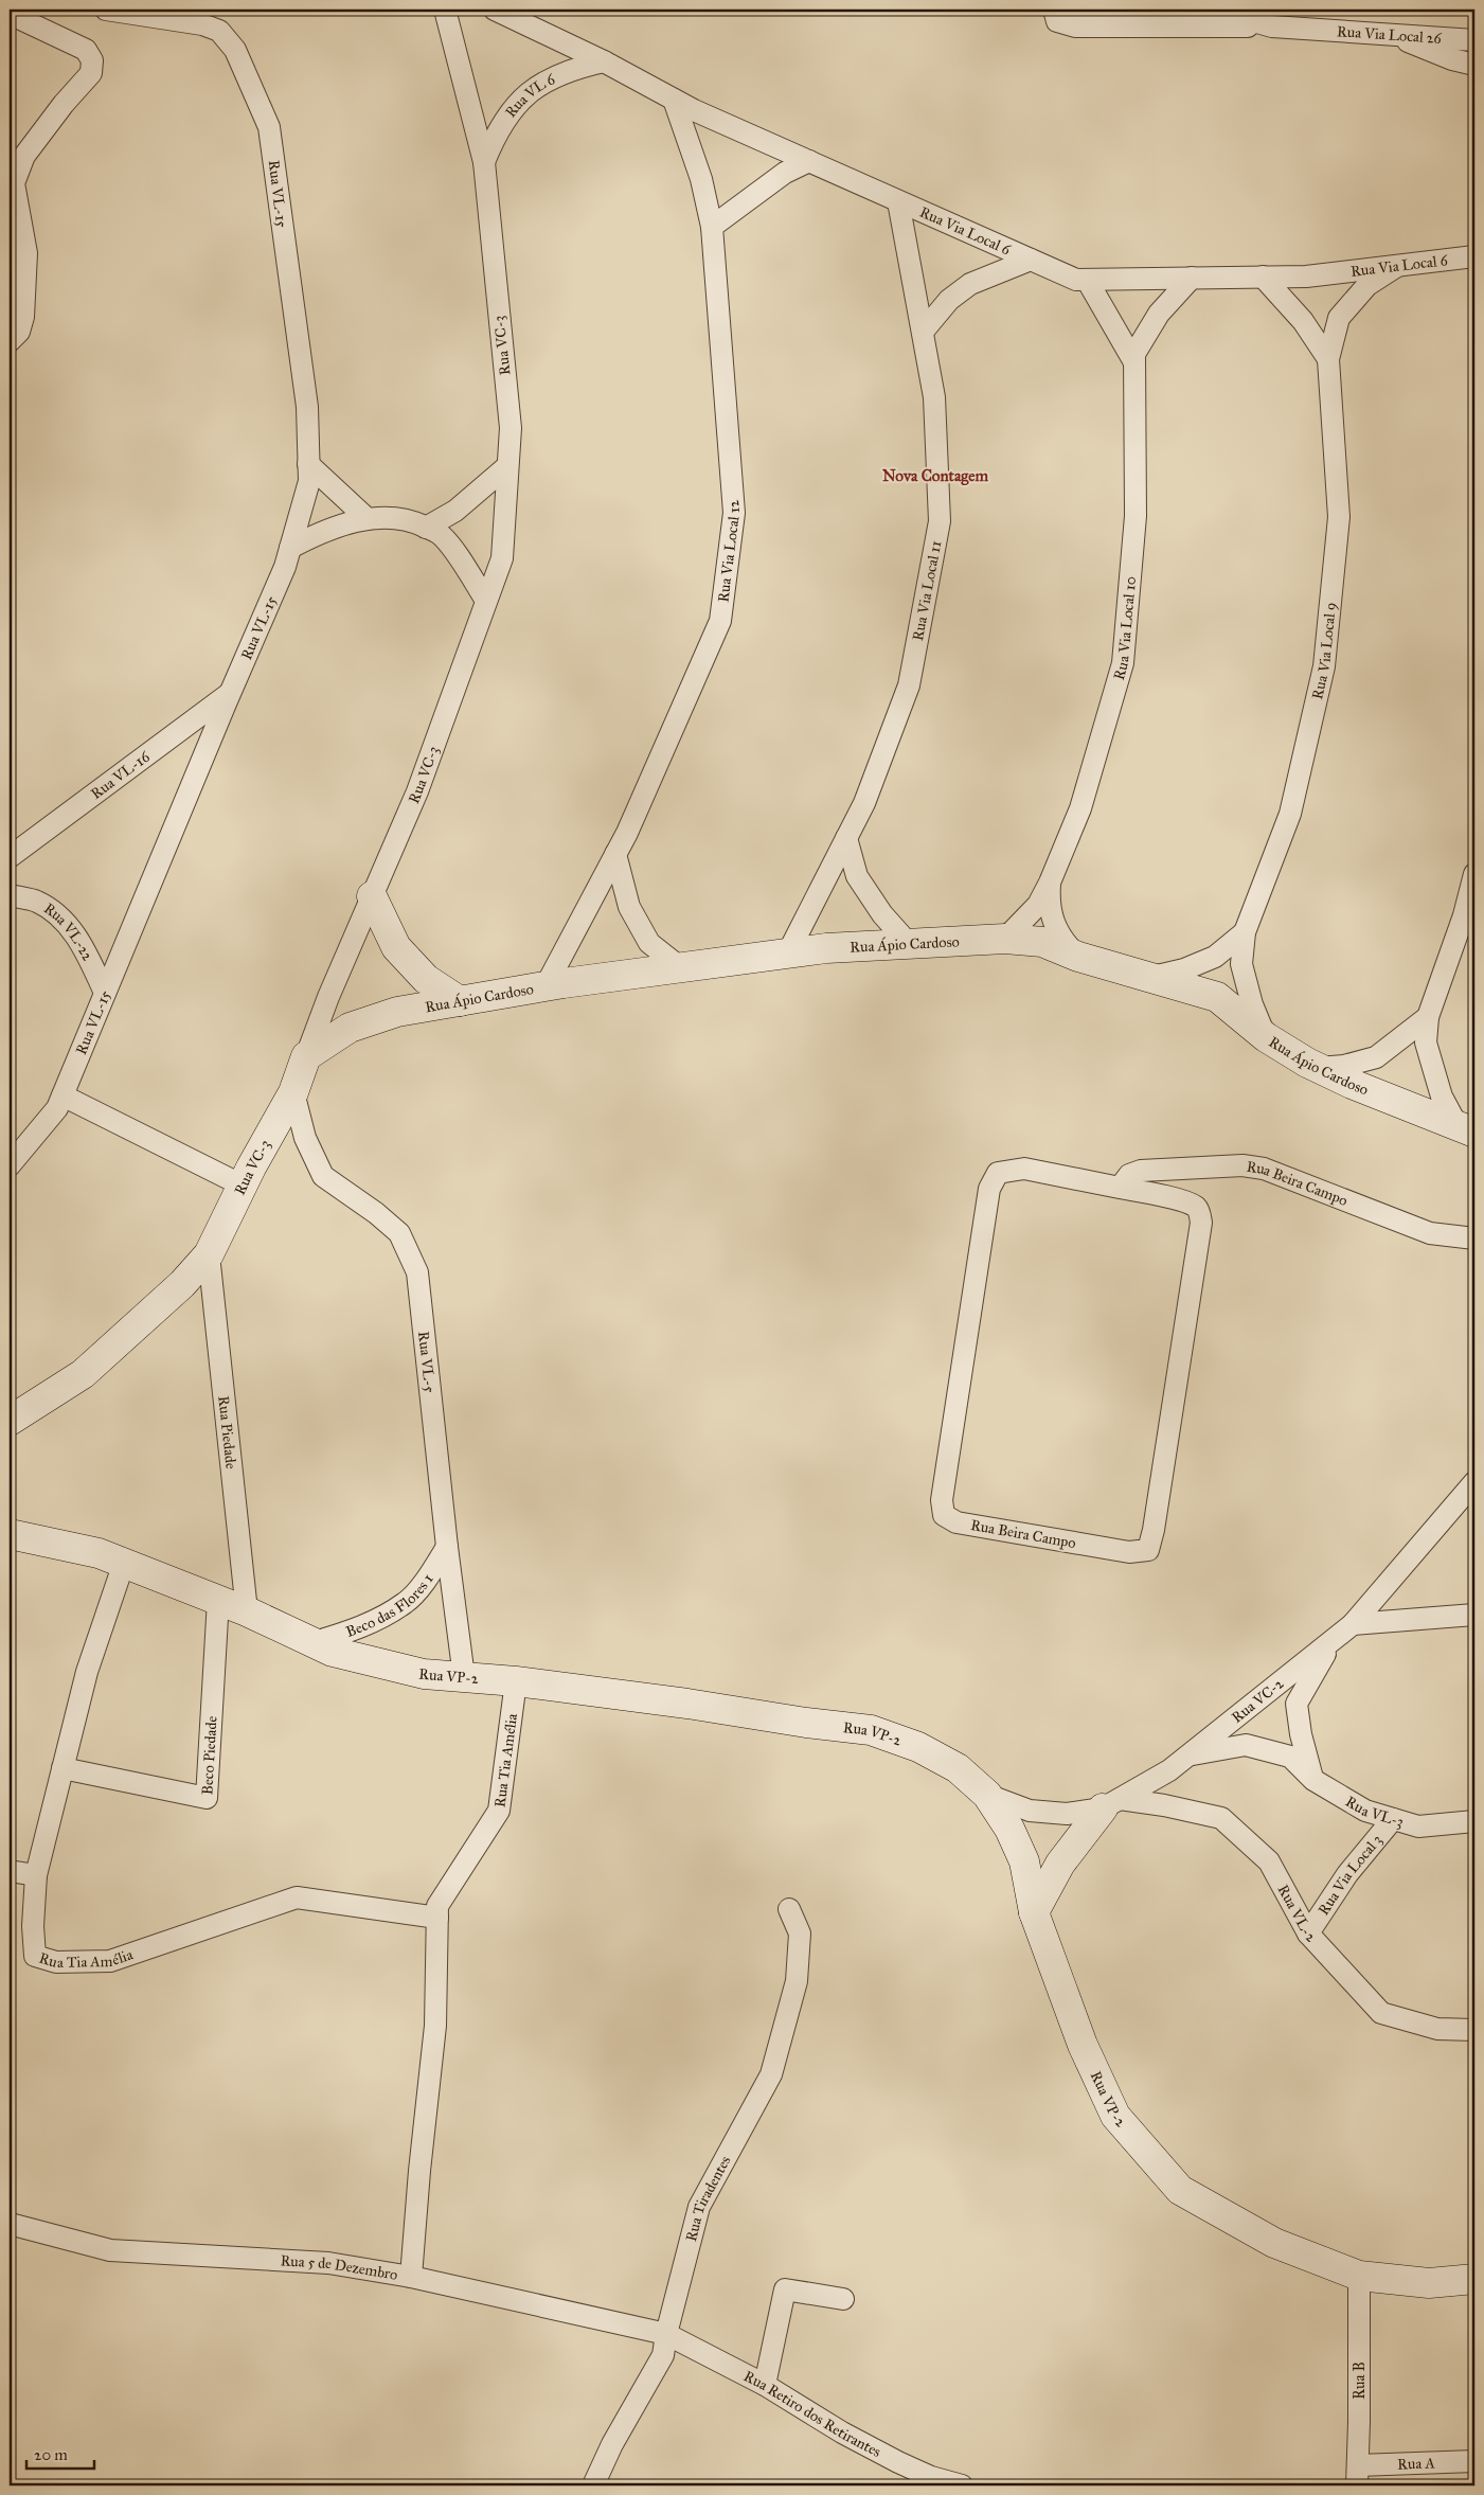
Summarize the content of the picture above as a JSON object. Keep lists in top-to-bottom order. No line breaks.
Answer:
{"streets":{"street":["Rua Via Local 26","Rua VL 6","Rua VL-15","Rua Via Local 6","Rua VC-3","Rua Via Local 12","Rua Via Local 11","Rua Via Local 10","Rua Via Local 9","Rua VL-16","Rua VL-22","Rua Ápio Cardoso","Rua Beira Campo","Rua VL-5","Rua Piedade","Beco das Flores 1","Rua VP-2","Rua VC-2","Beco Piedade","Rua Tia Amélia","Rua VL-3","Rua Via Local 3","Rua VL-2","Rua Tiradentes","Rua 5 de Dezembro","Rua B","Rua Retiro dos Retirantes","Rua A"]},"crossings":[["Rua VL 6","Rua Via Local 6"],["Rua VL 6","Rua VC-3"],["Rua VL-15","Rua VL-16"],["Rua VL-15","Rua VL-22"],["Rua Via Local 6","Rua Via Local 12"],["Rua Via Local 6","Rua Via Local 11"],["Rua Via Local 6","Rua Via Local 10"],["Rua Via Local 6","Rua Via Local 9"],["Rua VC-3","Rua Ápio Cardoso"],["Rua VC-3","Rua VL-5"],["Rua VC-3","Rua Piedade"],["Rua Via Local 12","Rua Ápio Cardoso"],["Rua Via Local 11","Rua Ápio Cardoso"],["Rua Via Local 10","Rua Ápio Cardoso"],["Rua Via Local 9","Rua Ápio Cardoso"],["Rua VL-5","Beco das Flores 1"],["Rua VL-5","Rua VP-2"],["Rua Piedade","Rua VP-2"],["Beco das Flores 1","Rua VP-2"],["Rua VP-2","Rua VC-2"],["Rua VP-2","Beco Piedade"],["Rua VP-2","Rua Tia Amélia"],["Rua VP-2","Rua B"],["Rua VC-2","Rua VL-3"],["Rua VC-2","Rua VL-2"],["Beco Piedade","Rua Tia Amélia"],["Rua Tia Amélia","Rua 5 de Dezembro"],["Rua VL-3","Rua Via Local 3"],["Rua Via Local 3","Rua VL-2"],["Rua Tiradentes","Rua 5 de Dezembro"],["Rua Tiradentes","Rua Retiro dos Retirantes"],["Rua 5 de Dezembro","Rua Retiro dos Retirantes"],["Rua B","Rua A"]],"districts":["Nova Contagem"],"scale_bar":"20 m"}
